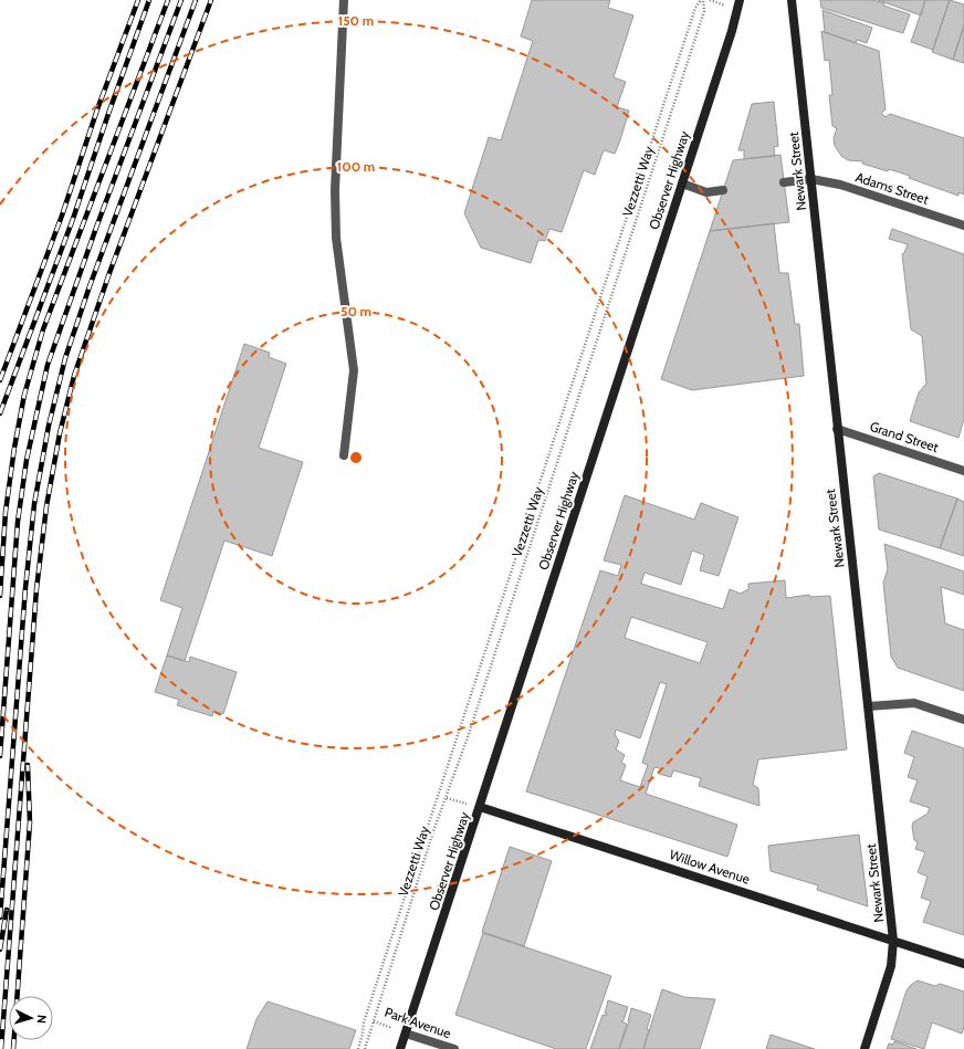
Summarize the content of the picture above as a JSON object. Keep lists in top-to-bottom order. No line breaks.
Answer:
{"streets":{"main road":["Newark Street","Observer Highway","Willow Avenue"],"street":["Adams Street","Grand Street","Park Avenue"],"path":["Vezzetti Way"]},"crossings":[["Newark Street","Adams Street"],["Newark Street","Grand Street"],["Newark Street","Willow Avenue"],["Observer Highway","Willow Avenue"],["Observer Highway","Park Avenue"],["Vezzetti Way","Park Avenue"]],"north":"right","rings":["150 m","100 m","50 m"]}
